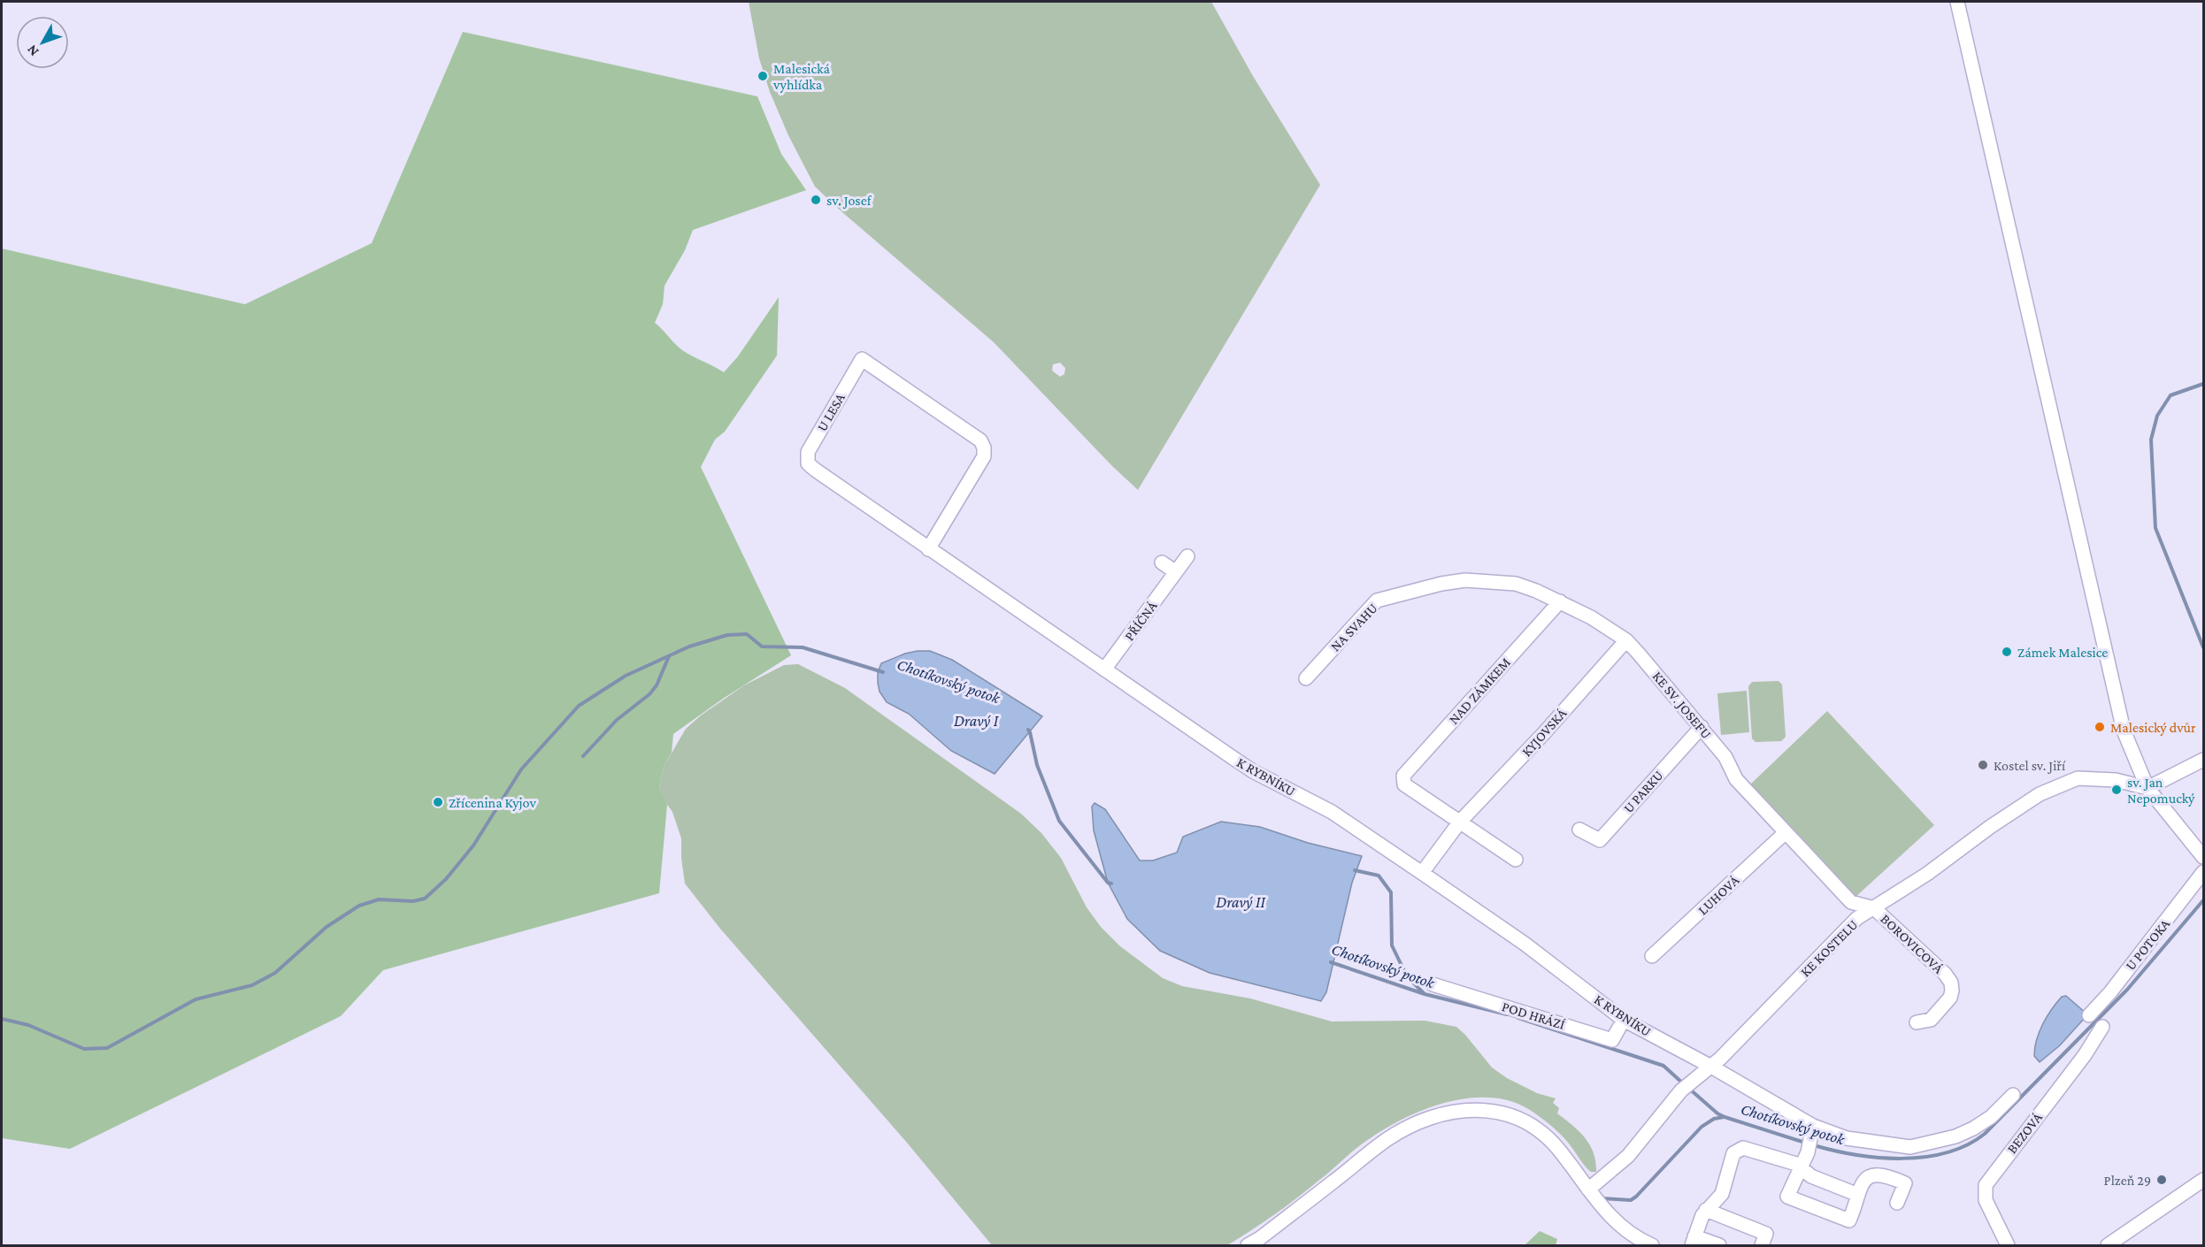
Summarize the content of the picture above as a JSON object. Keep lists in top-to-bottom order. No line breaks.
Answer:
{"streets":{"street":["U LESA","PŘÍČNÁ","NA SVAHU","NAD ZÁMKEM","KE SV. JOSEFU","KYJOVSKÁ","K RYBNÍKU","U PARKU","LUHOVÁ","BOROVICOVÁ","U POTOKA","KE KOSTELU","POD HRÁZÍ","BEZOVÁ"]},"crossings":[["U LESA","K RYBNÍKU"],["PŘÍČNÁ","K RYBNÍKU"],["NA SVAHU","KE SV. JOSEFU"],["NAD ZÁMKEM","KE SV. JOSEFU"],["NAD ZÁMKEM","KYJOVSKÁ"],["KE SV. JOSEFU","KYJOVSKÁ"],["KE SV. JOSEFU","U PARKU"],["KE SV. JOSEFU","LUHOVÁ"],["KE SV. JOSEFU","BOROVICOVÁ"],["KE SV. JOSEFU","KE KOSTELU"],["KYJOVSKÁ","K RYBNÍKU"],["K RYBNÍKU","KE KOSTELU"],["K RYBNÍKU","POD HRÁZÍ"],["BOROVICOVÁ","KE KOSTELU"]],"water":["Chotíkovský potok","Dravý I","Dravý II"],"places":["Malesická vyhlídka","sv. Josef","Zámek Malesice","Malesický dvůr","Kostel sv. Jiří","sv. Jan Nepomucký","Zřícenina Kyjov","Plzeň 29"],"north":"bottom left"}
